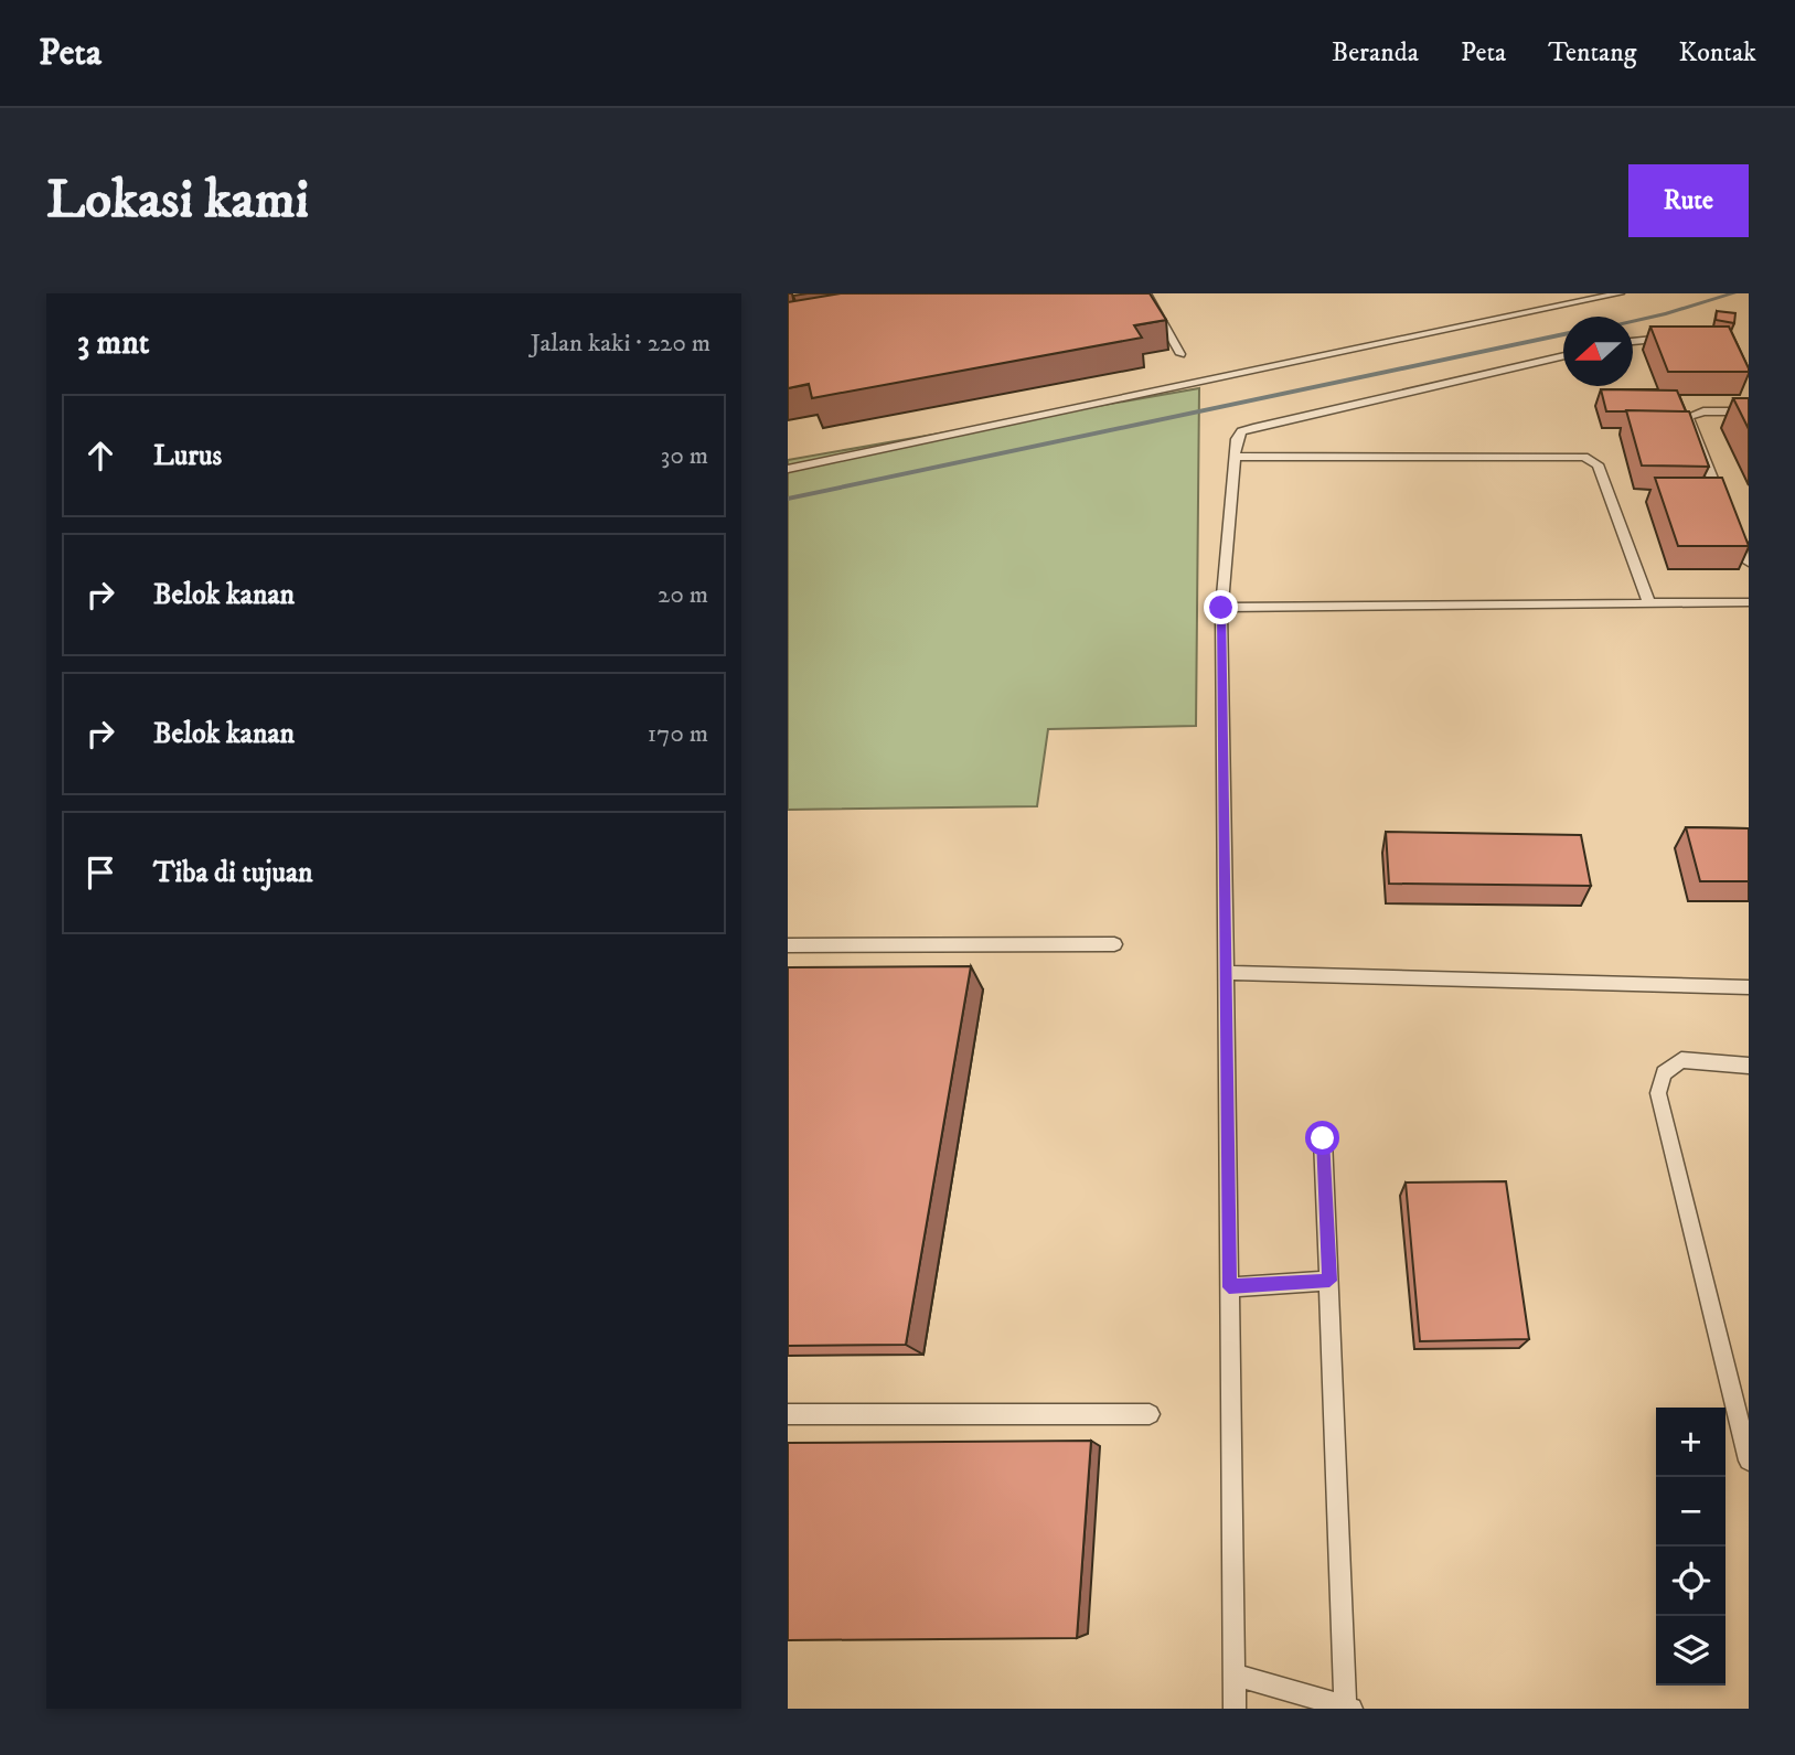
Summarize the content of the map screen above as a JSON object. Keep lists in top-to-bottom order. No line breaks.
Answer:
{"north":"left","page":{"header":"Peta","nav":["Beranda","Peta","Tentang","Kontak"],"buttons":"Rute","title":"Lokasi kami","heading":["3 mnt","Jalan kaki · 220 m"],"list":[["Lurus","30 m"],["Belok kanan","20 m"],["Belok kanan","170 m"],"Tiba di tujuan"],"map_buttons":["+","−"]}}
